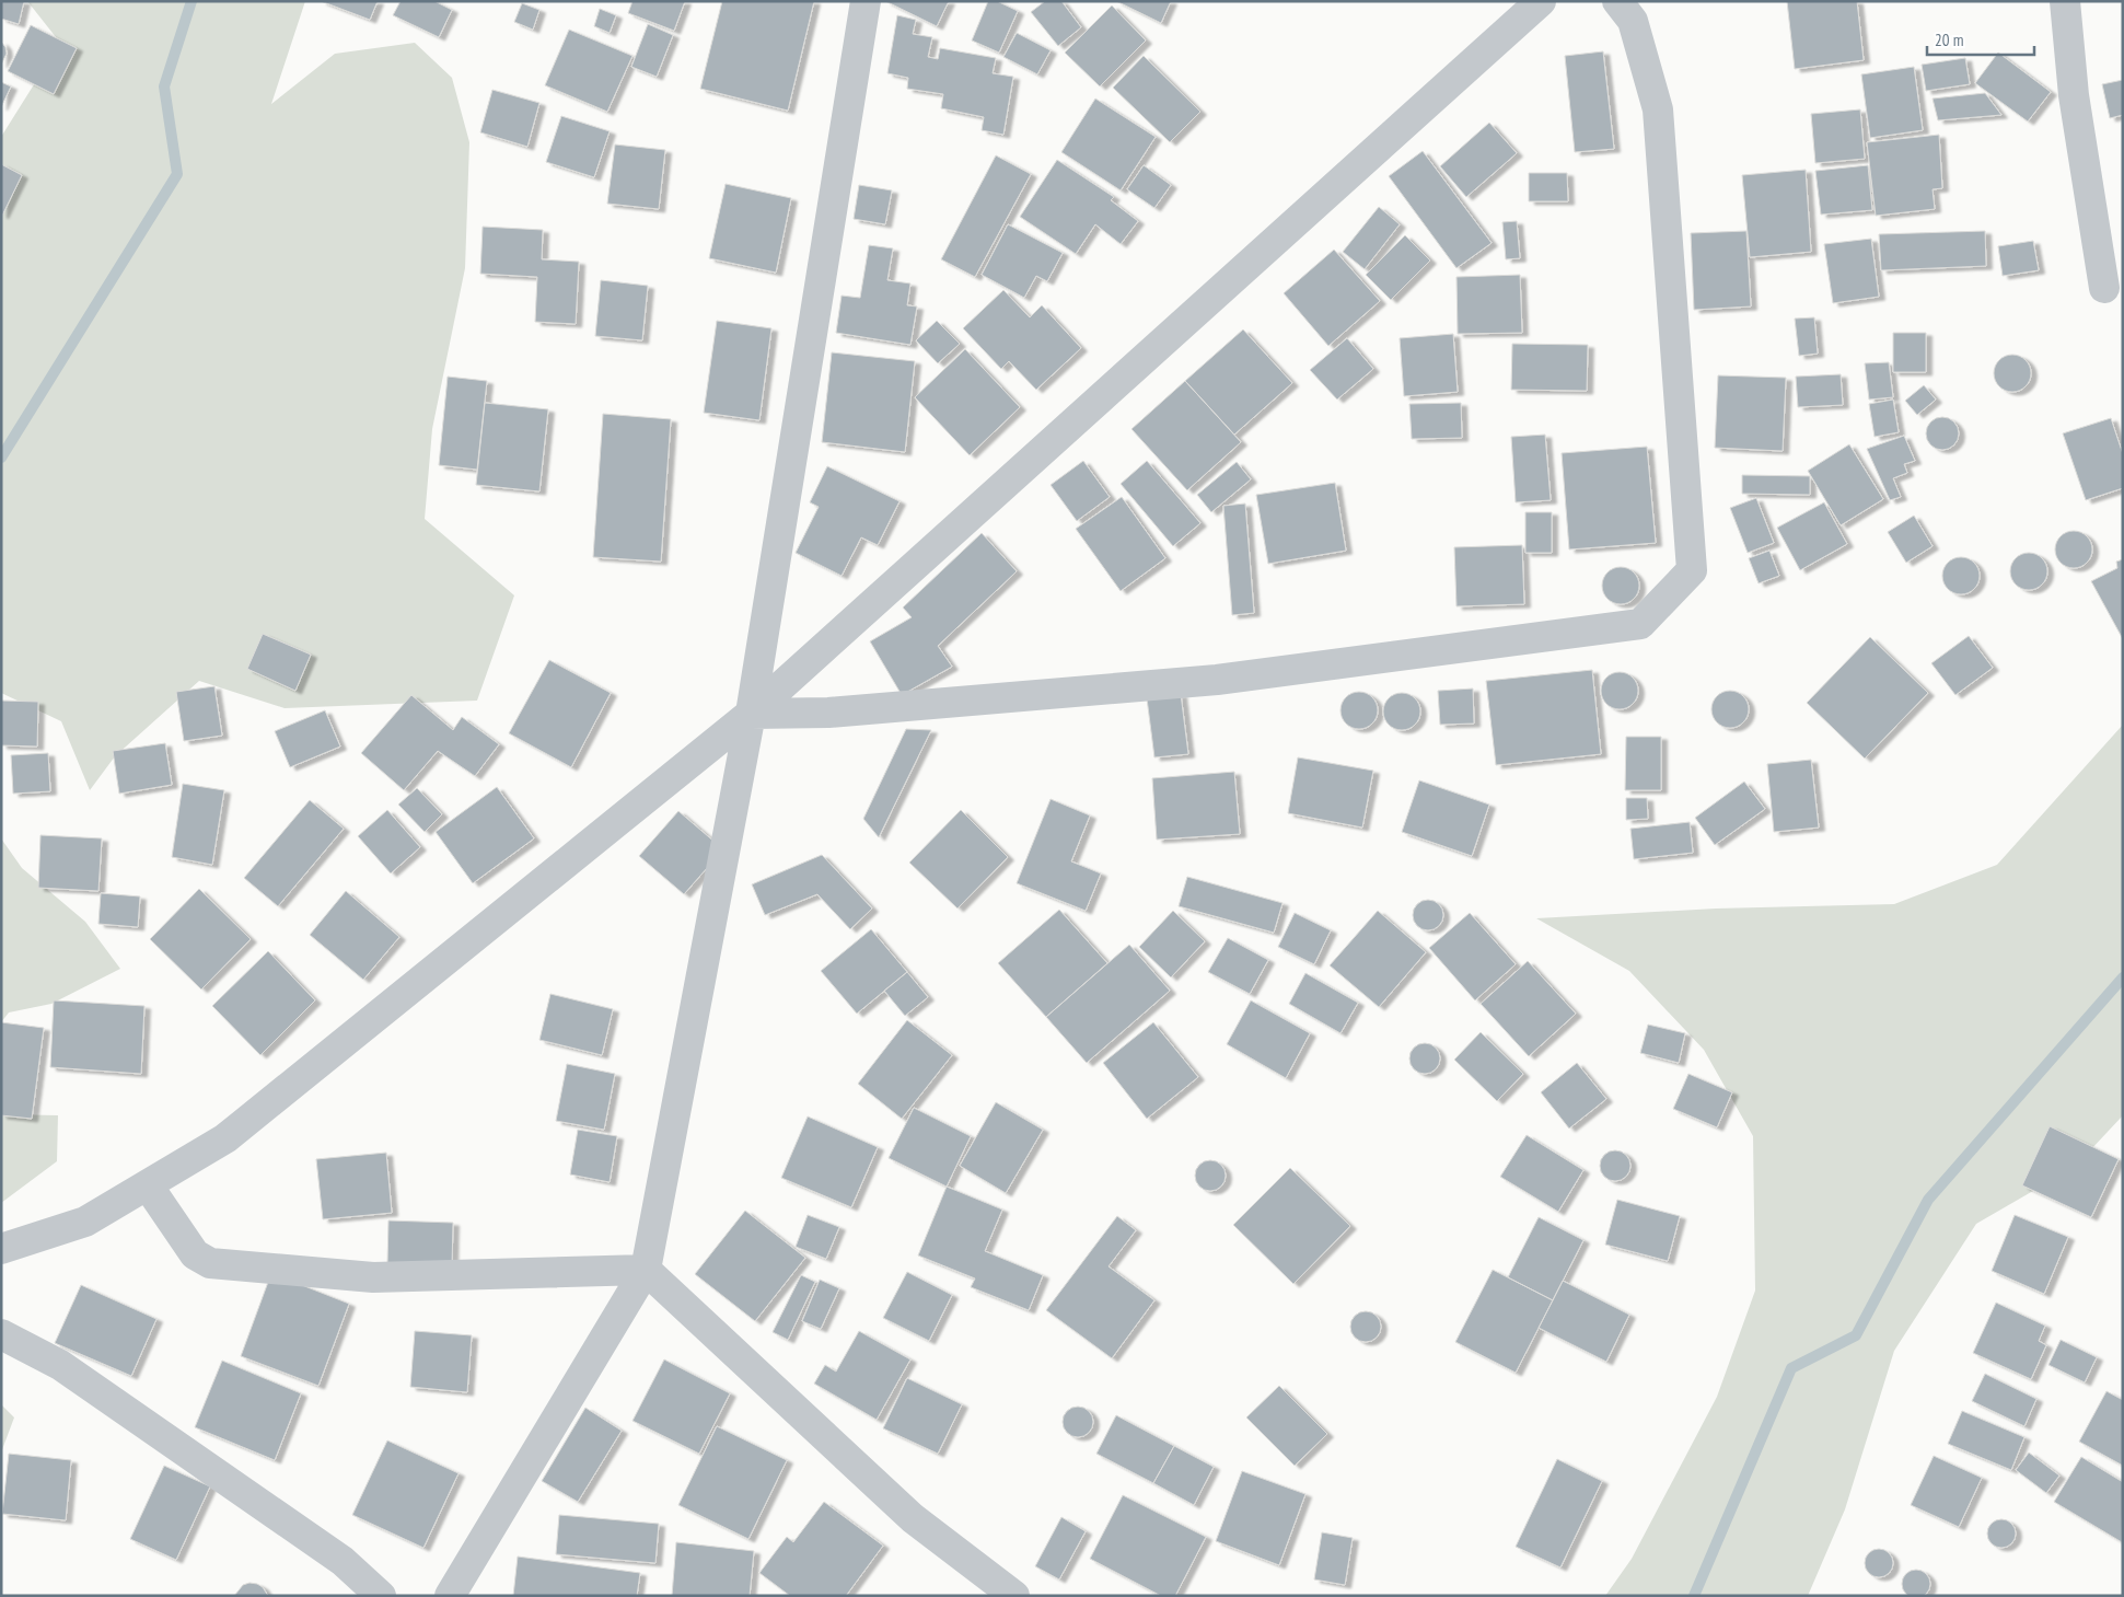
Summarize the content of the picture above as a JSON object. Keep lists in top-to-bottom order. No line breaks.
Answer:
{"scale_bar":"20 m"}
